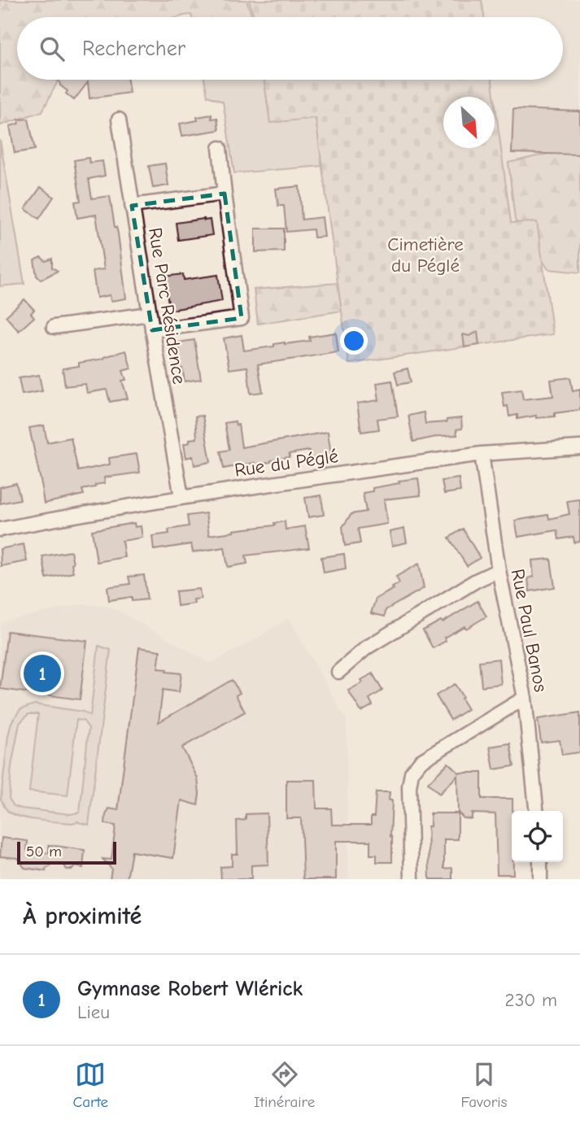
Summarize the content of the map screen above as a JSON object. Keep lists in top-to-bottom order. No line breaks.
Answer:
{"streets":{"street":["Rue Parc Résidence","Rue du Péglé","Rue Paul Banos"]},"crossings":[["Rue Parc Résidence","Rue du Péglé"],["Rue du Péglé","Rue Paul Banos"]],"parks":["Cimetière du Péglé"],"scale_bar":"50 m","north":"bottom right","page":{"search":"Rechercher","pins":"1","scale":"50 m","heading":"À proximité","list":[{"mark":"1","name":"Gymnase Robert Wlérick","note":"Lieu","value":"230 m"}],"nav":["Carte","Itinéraire","Favoris"]}}
